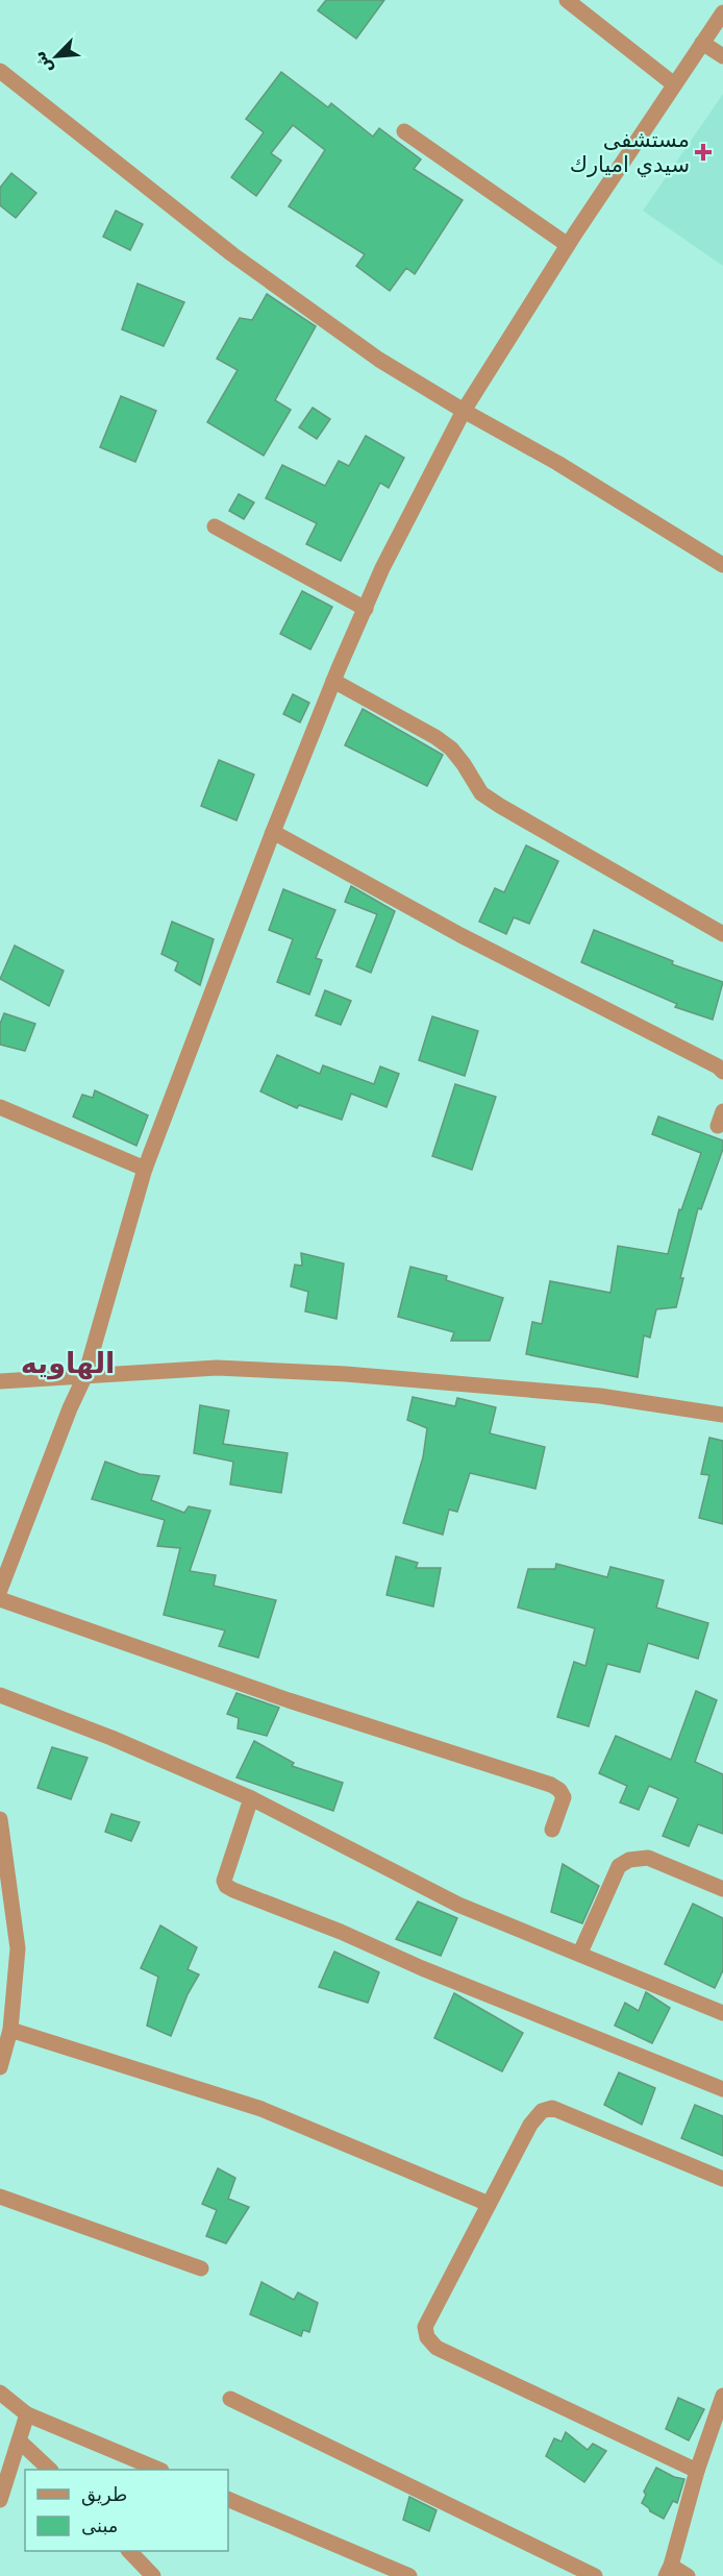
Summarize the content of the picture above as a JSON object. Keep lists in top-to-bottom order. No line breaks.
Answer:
{"districts":["الهاويه"],"places":{"health":["مستشفى سيدي اميارك"]},"legend":["طريق","مبنى"],"north":"bottom left"}
